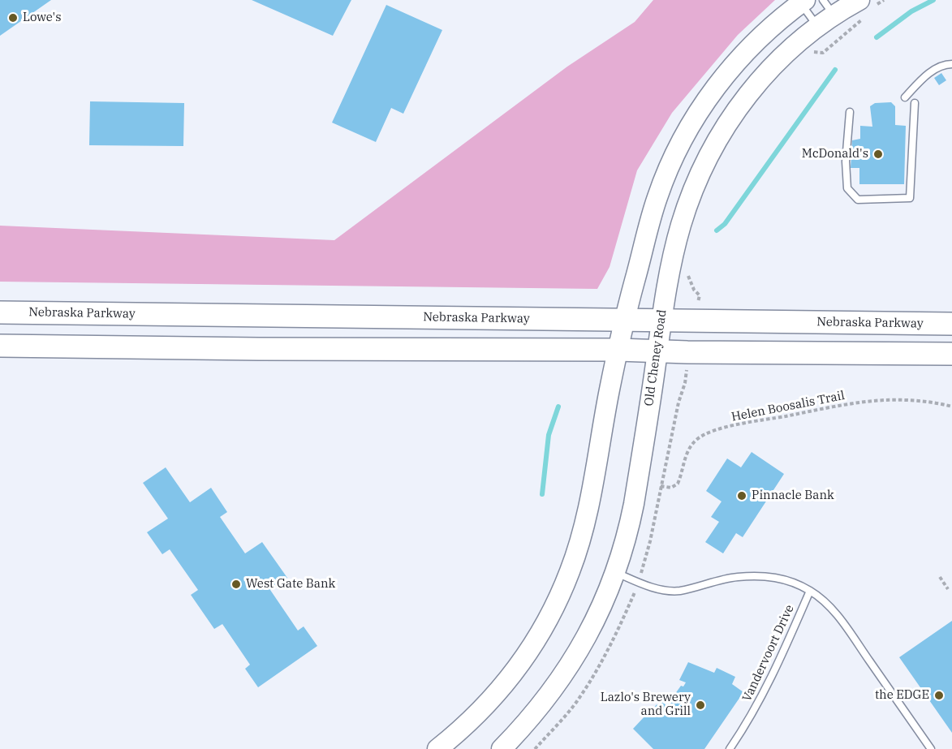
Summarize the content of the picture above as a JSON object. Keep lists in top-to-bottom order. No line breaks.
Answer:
{"streets":{"main road":["Nebraska Parkway","Old Cheney Road"],"lane":["Vandervoort Drive"],"path":["Helen Boosalis Trail"]},"crossings":[["Nebraska Parkway","Old Cheney Road"]],"places":["Lowe's","McDonald's","Pinnacle Bank","West Gate Bank","the EDGE","Lazlo's Brewery and Grill"]}
